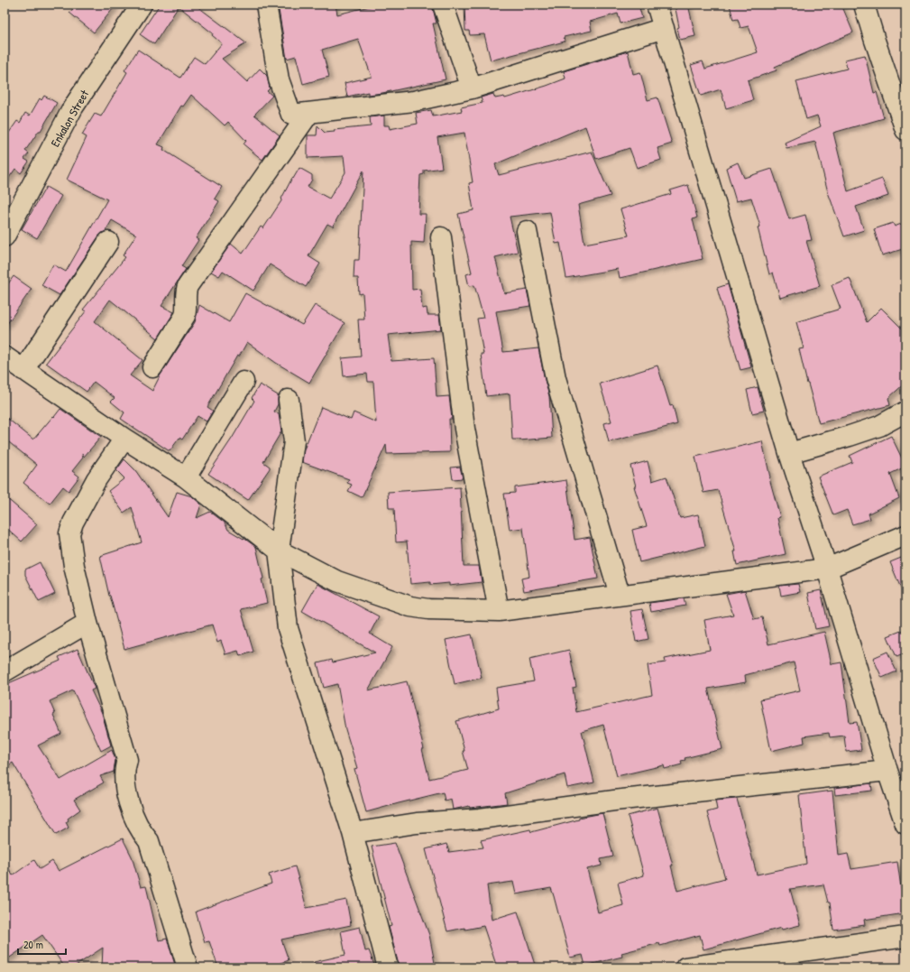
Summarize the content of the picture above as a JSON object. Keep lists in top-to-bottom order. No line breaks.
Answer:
{"streets":{"street":["Enkalon Street"]},"scale_bar":"20 m"}
